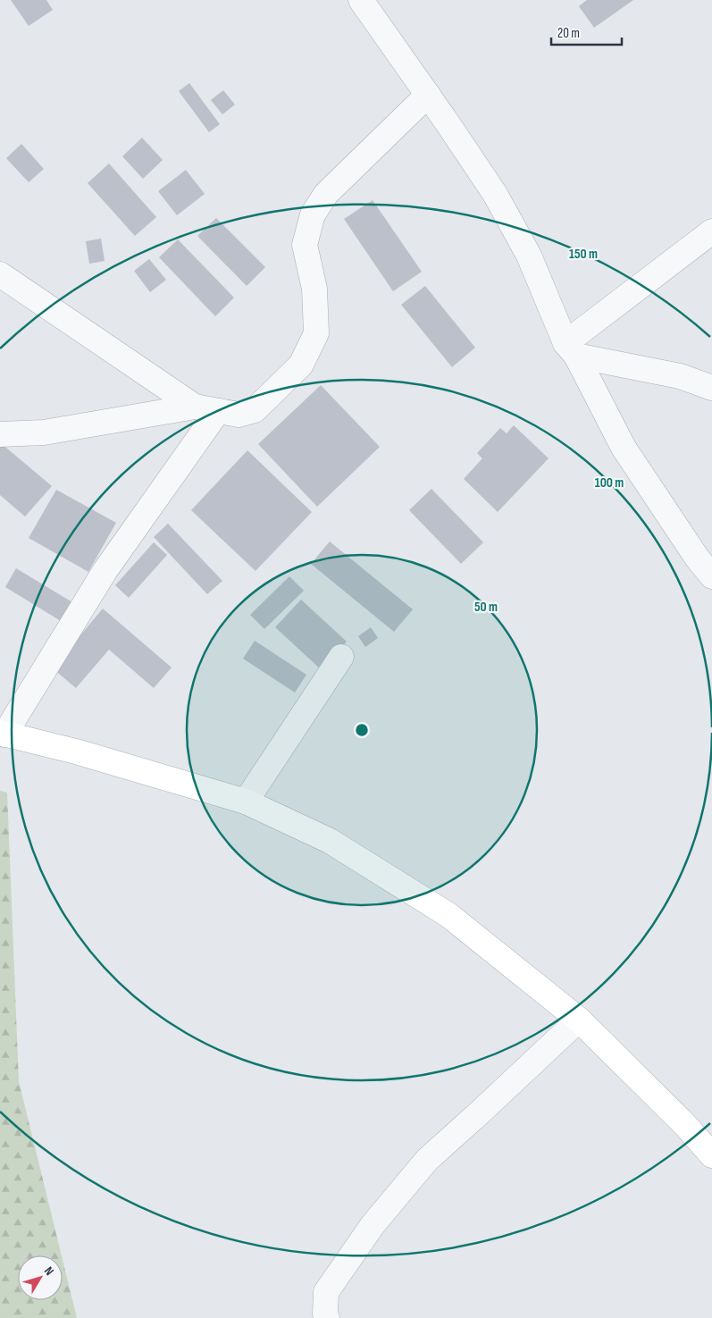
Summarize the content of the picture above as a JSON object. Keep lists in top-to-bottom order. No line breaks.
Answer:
{"scale_bar":"20 m","north":"top right","rings":["150 m","100 m","50 m"]}
